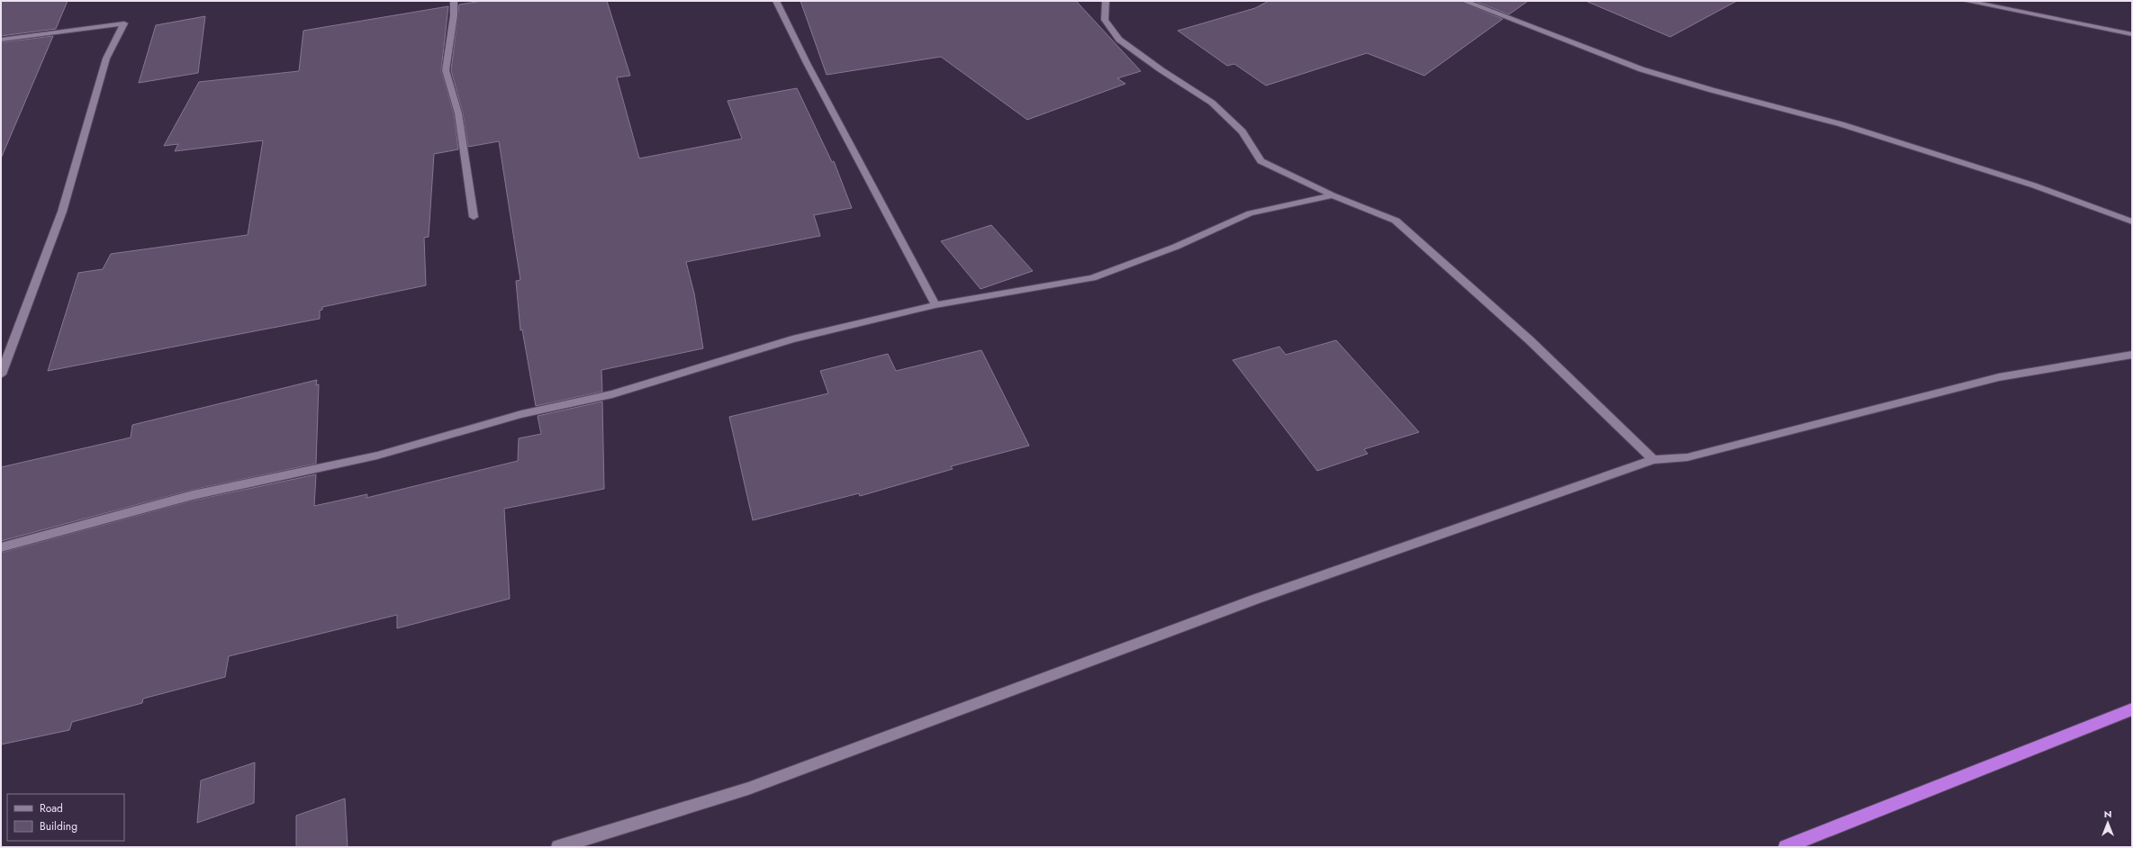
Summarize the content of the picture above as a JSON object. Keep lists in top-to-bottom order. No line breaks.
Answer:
{"legend":["Road","Building"],"north":"top"}
